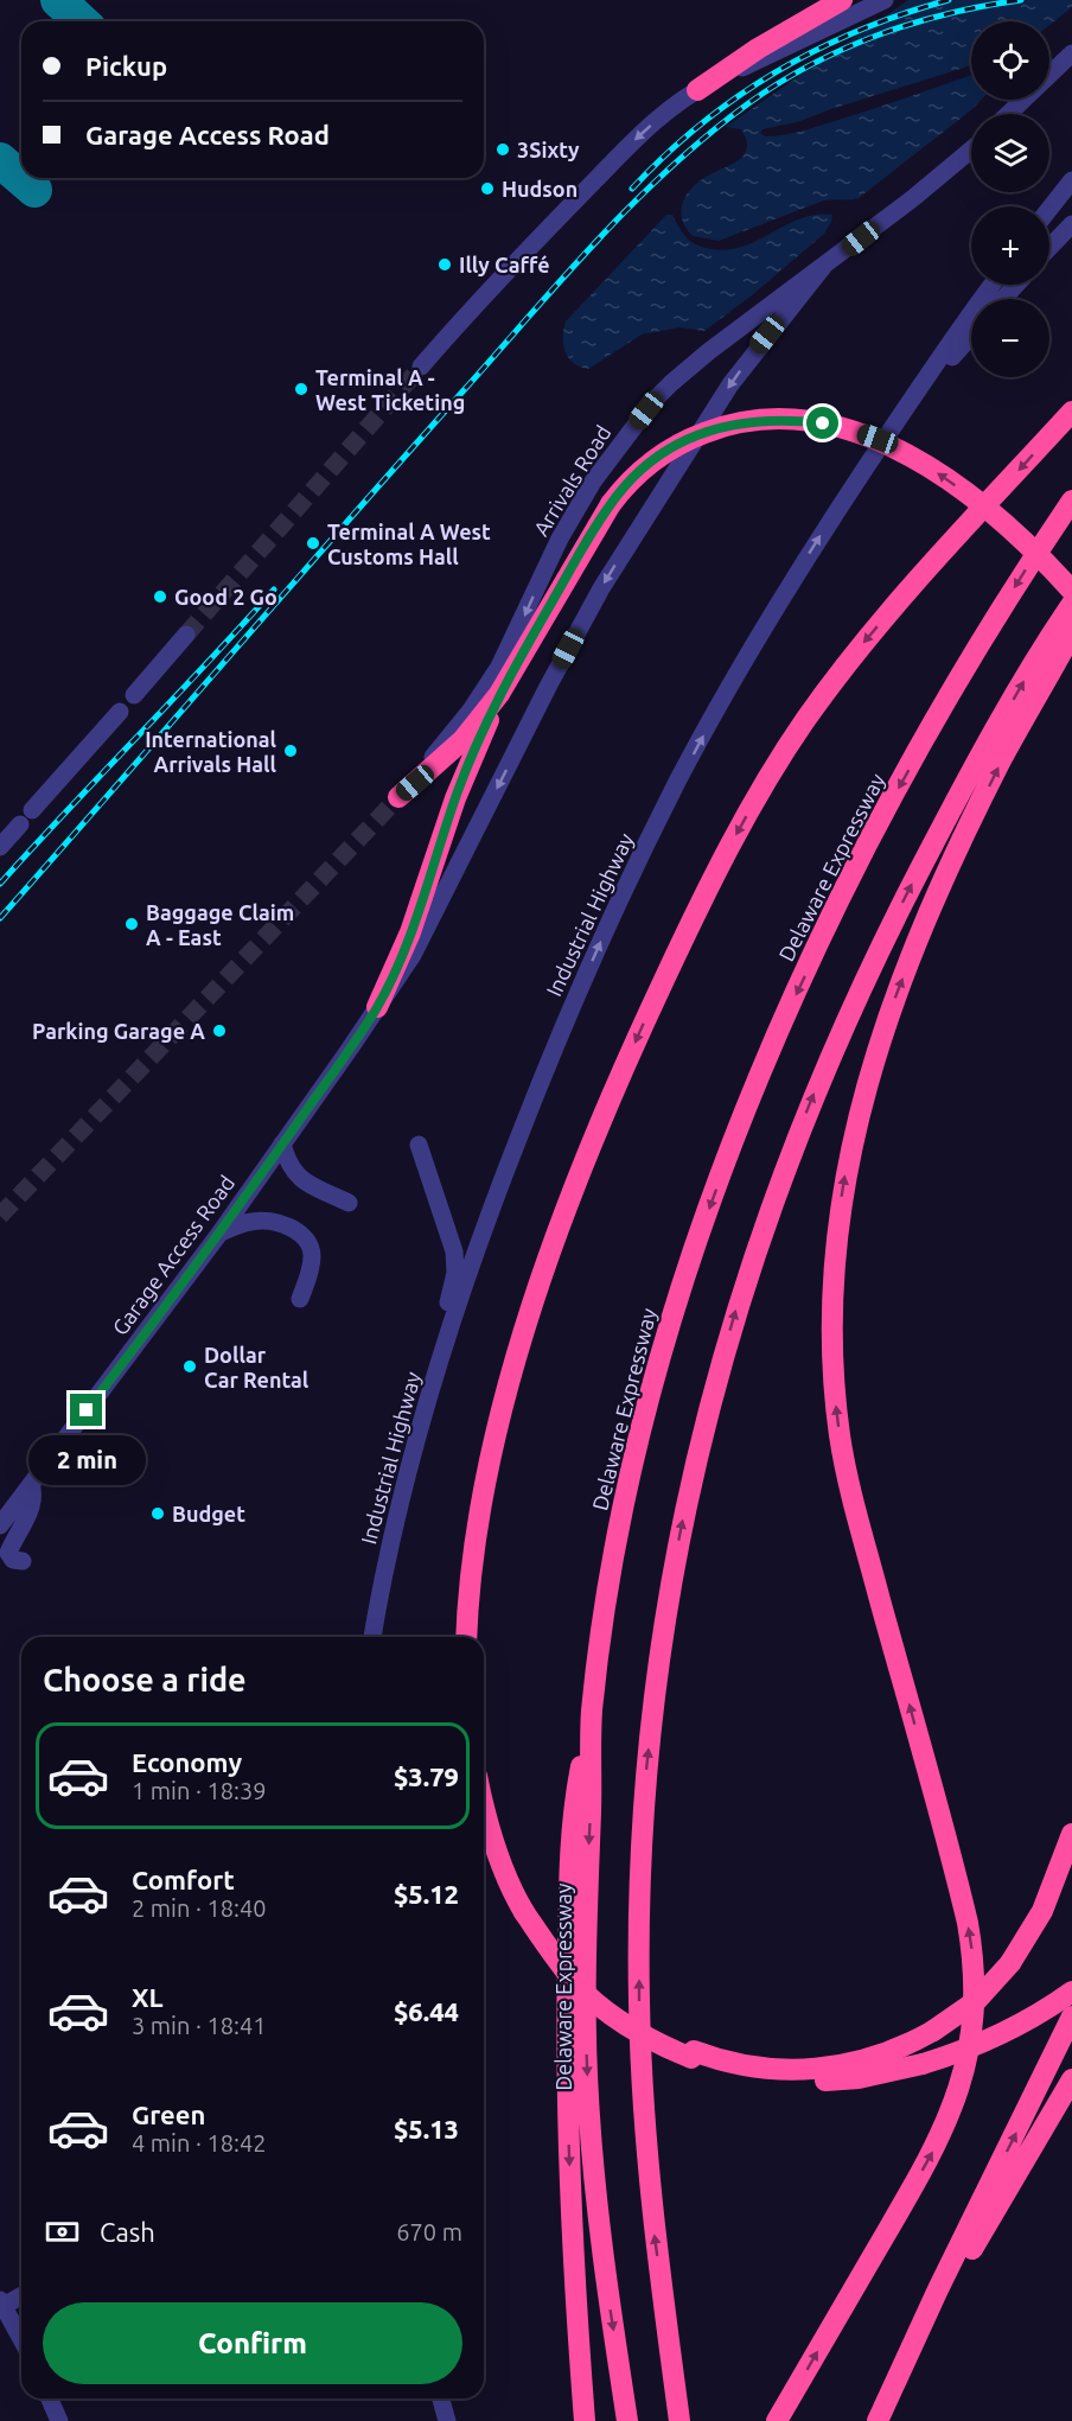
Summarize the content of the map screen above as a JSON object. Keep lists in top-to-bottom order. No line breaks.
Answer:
{"streets":{"highway":["Delaware Expressway"],"street":["Arrivals Road","Industrial Highway","Garage Access Road"]},"crossings":[["Arrivals Road","Garage Access Road"]],"one_way":["Arrivals Road","Industrial Highway","Garage Access Road"],"places":["3Sixty","Hudson","Illy Caffé","Terminal A - West Ticketing","Terminal A West Customs Hall","Good 2 Go","International Arrivals Hall","Baggage Claim A - East","Parking Garage A","Dollar Car Rental","Budget"],"page":{"map_buttons":["+","−"],"banner":["Pickup","Garage Access Road"],"bubble":"2 min","heading":"Choose a ride","list":[{"name":"Economy","note":"1 min · 18:39","value":"$3.79"},{"name":"Comfort","note":"2 min · 18:40","value":"$5.12"},{"name":"XL","note":"3 min · 18:41","value":"$6.44"},{"name":"Green","note":"4 min · 18:42","value":"$5.13"}],"pay":["Cash","670 m"],"buttons":"Confirm"}}
